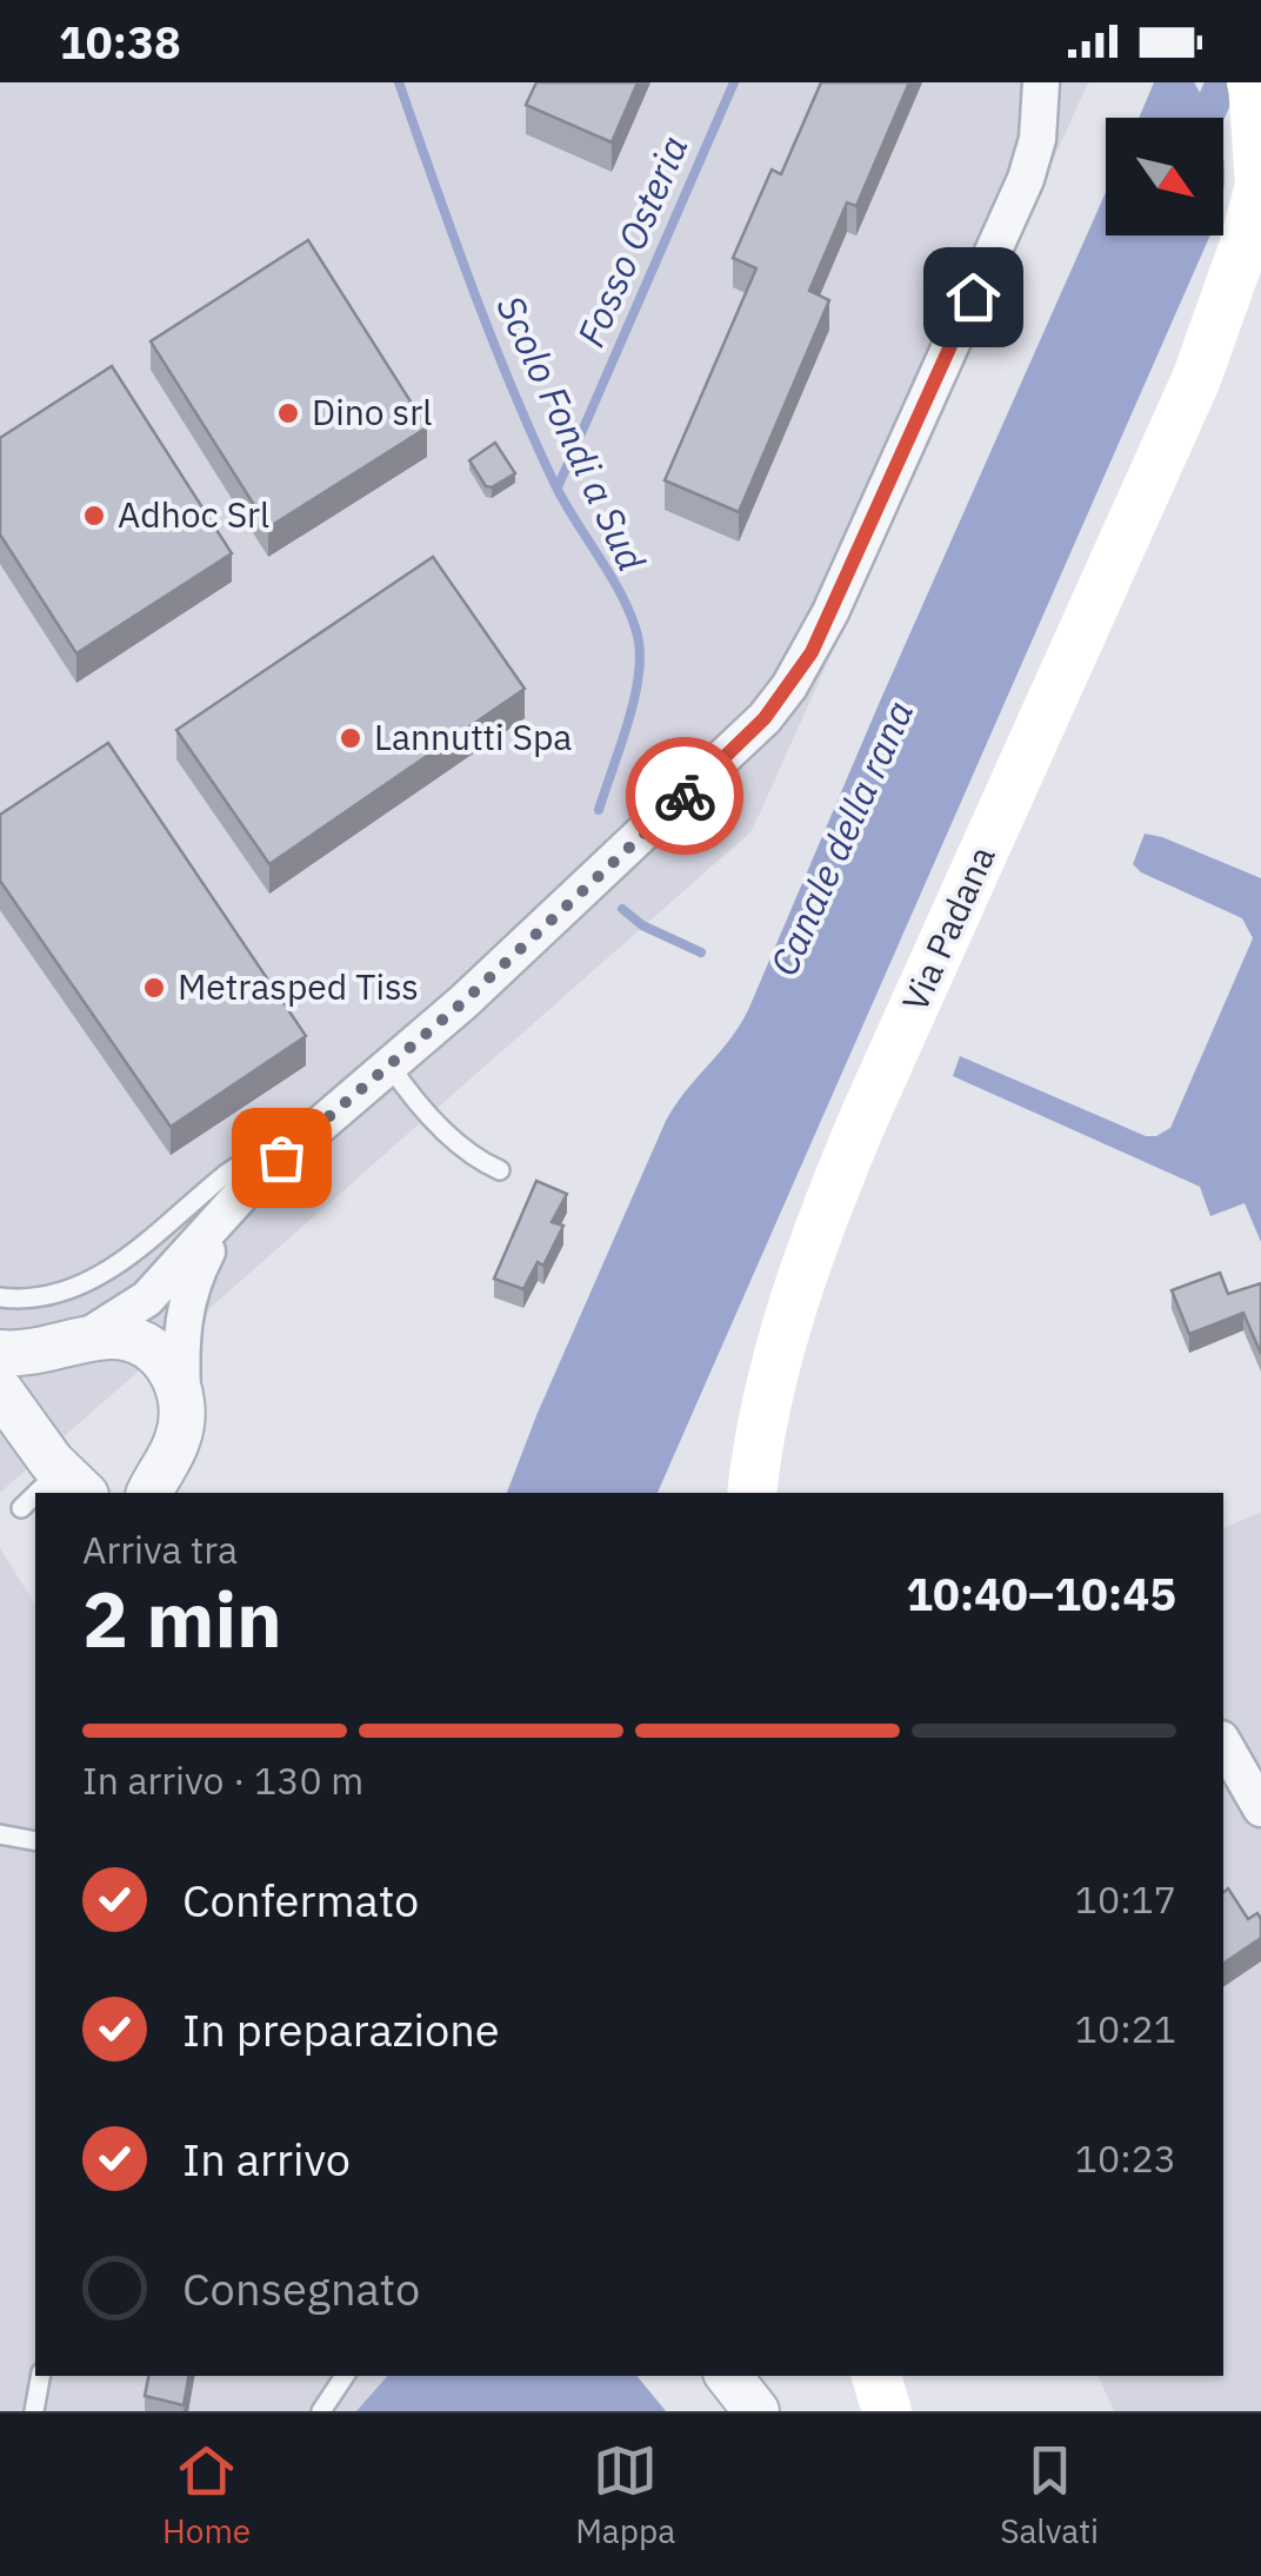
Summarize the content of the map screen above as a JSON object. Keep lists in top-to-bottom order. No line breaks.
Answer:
{"streets":{"main road":["Via Padana"]},"water":["Fosso Osteria","Scolo Fondi a Sud","Canale della rana"],"places":["Dino srl","Adhoc Srl","Lannutti Spa","Metrasped Tiss"],"north":"bottom right","page":{"status":"10:38","heading":["2 min","Arriva tra","10:40–10:45"],"bar":"In arrivo · 130 m","list":[["Confermato","10:17"],["In preparazione","10:21"],["In arrivo","10:23"],"Consegnato"],"tabs":["Home","Mappa","Salvati"]}}
